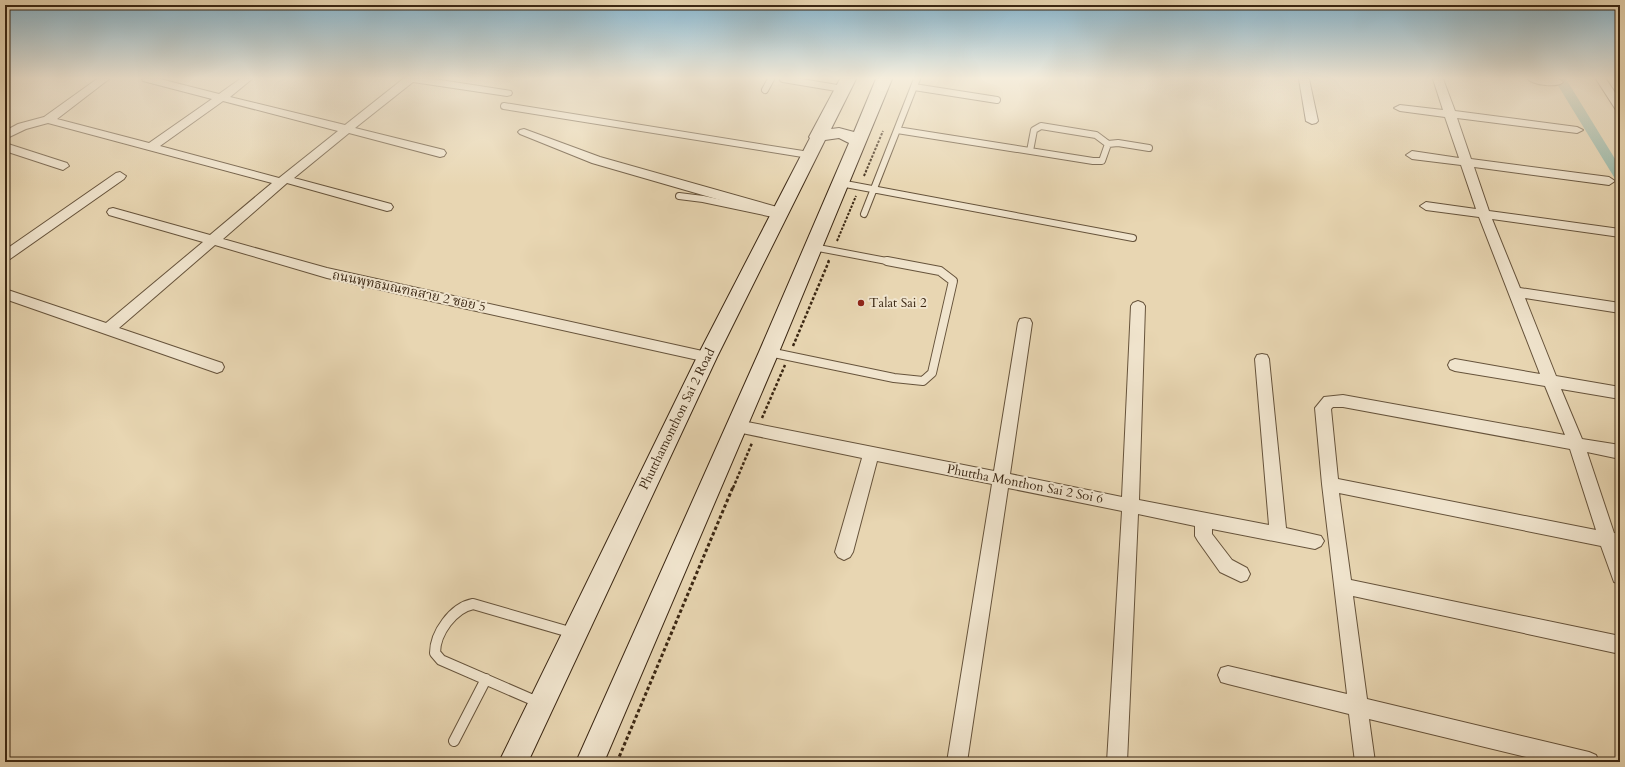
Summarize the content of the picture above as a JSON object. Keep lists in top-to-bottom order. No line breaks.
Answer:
{"streets":{"main road":["Phutthamonthon Sai 2 Road"],"street":["ถนนพุทธมณฑลสาย 2 ซอย 5","Phuttha Monthon Sai 2 Soi 6"]},"crossings":[["ถนนพุทธมณฑลสาย 2 ซอย 5","Phutthamonthon Sai 2 Road"]],"places":["Talat Sai 2"]}
